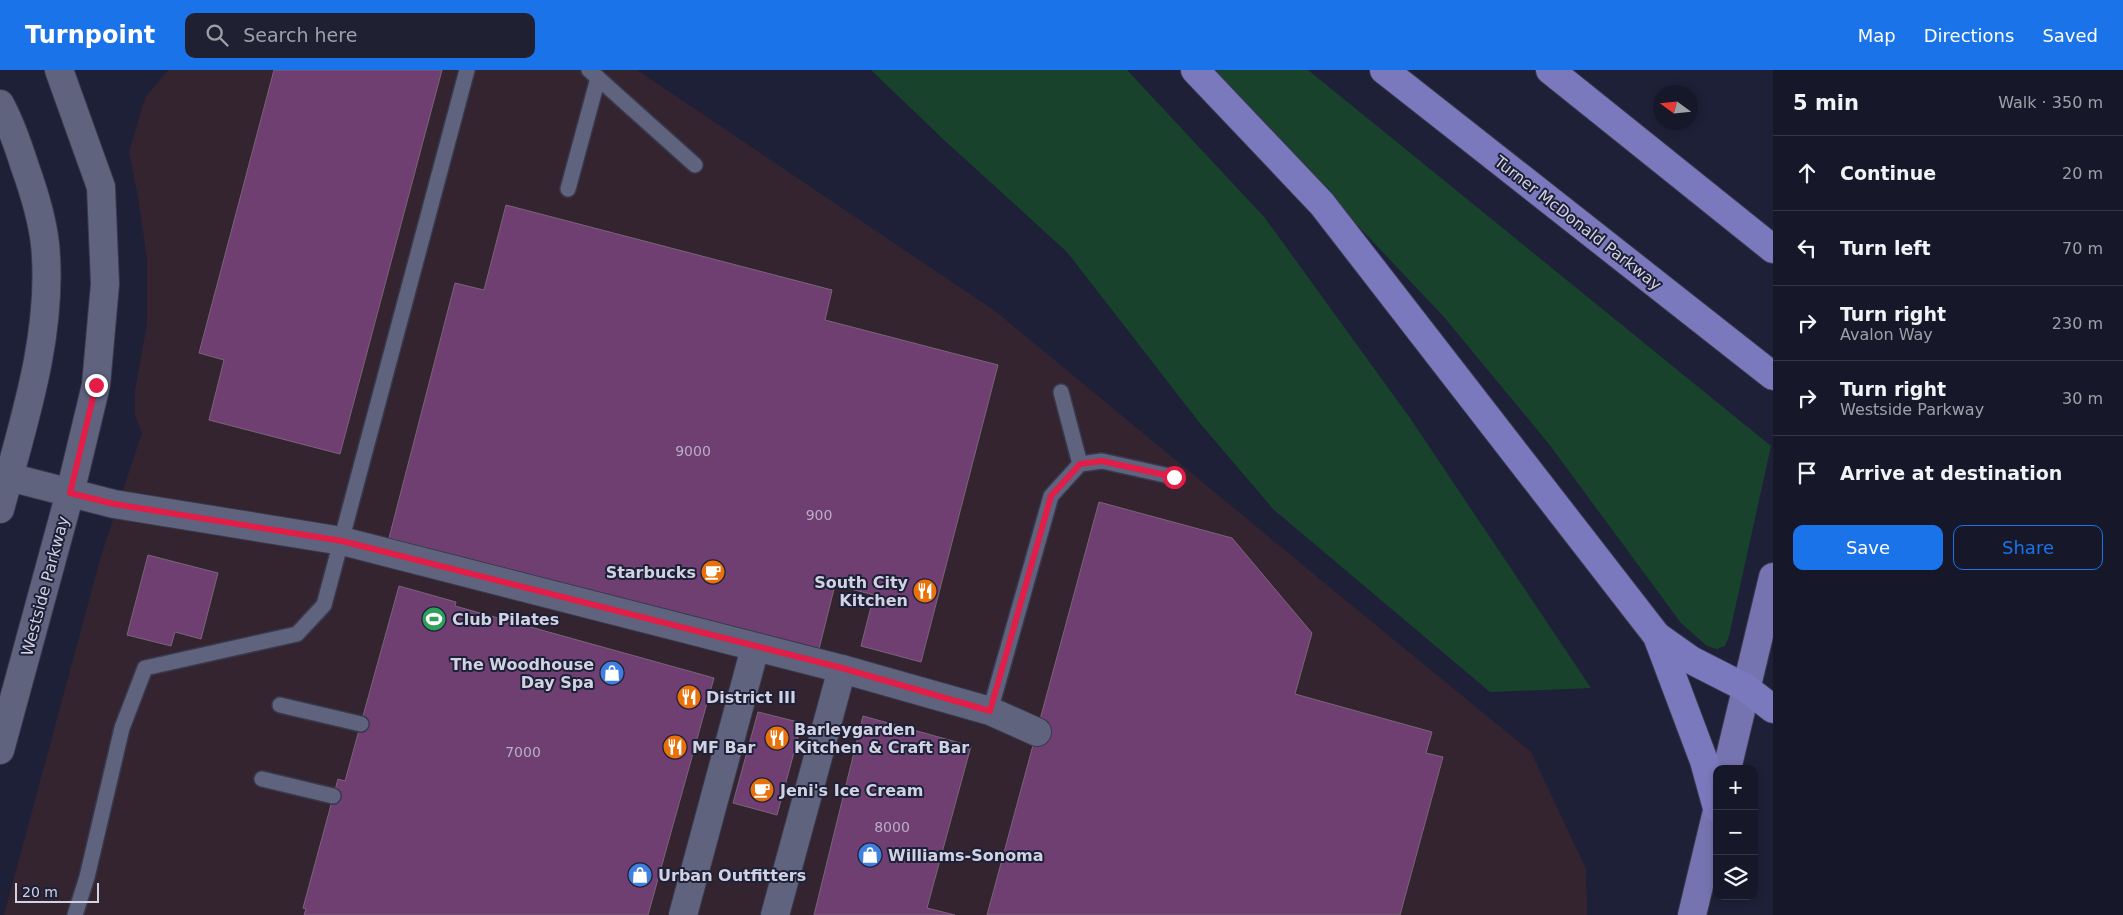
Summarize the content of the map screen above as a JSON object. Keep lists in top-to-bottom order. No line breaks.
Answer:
{"streets":{"highway":["Turner McDonald Parkway"],"street":["Westside Parkway"]},"places":{"cafe":["Starbucks","Jeni's Ice Cream"],"restaurant":["South City Kitchen","District III","Barleygarden Kitchen & Craft Bar","MF Bar"],"sports":["Club Pilates"],"shop":["The Woodhouse Day Spa","Williams-Sonoma","Urban Outfitters"]},"house_numbers":["9000","900","7000","8000"],"scale_bar":"20 m","north":"left","page":{"header":"Turnpoint","search":"Search here","nav":["Map","Directions","Saved"],"heading":["5 min","Walk · 350 m"],"list":[["Continue","20 m"],["Turn left","70 m"],["Turn right","Avalon Way","230 m"],["Turn right","Westside Parkway","30 m"],"Arrive at destination"],"buttons":["Save","Share"],"map_buttons":["+","−"],"scale":"20 m"}}
